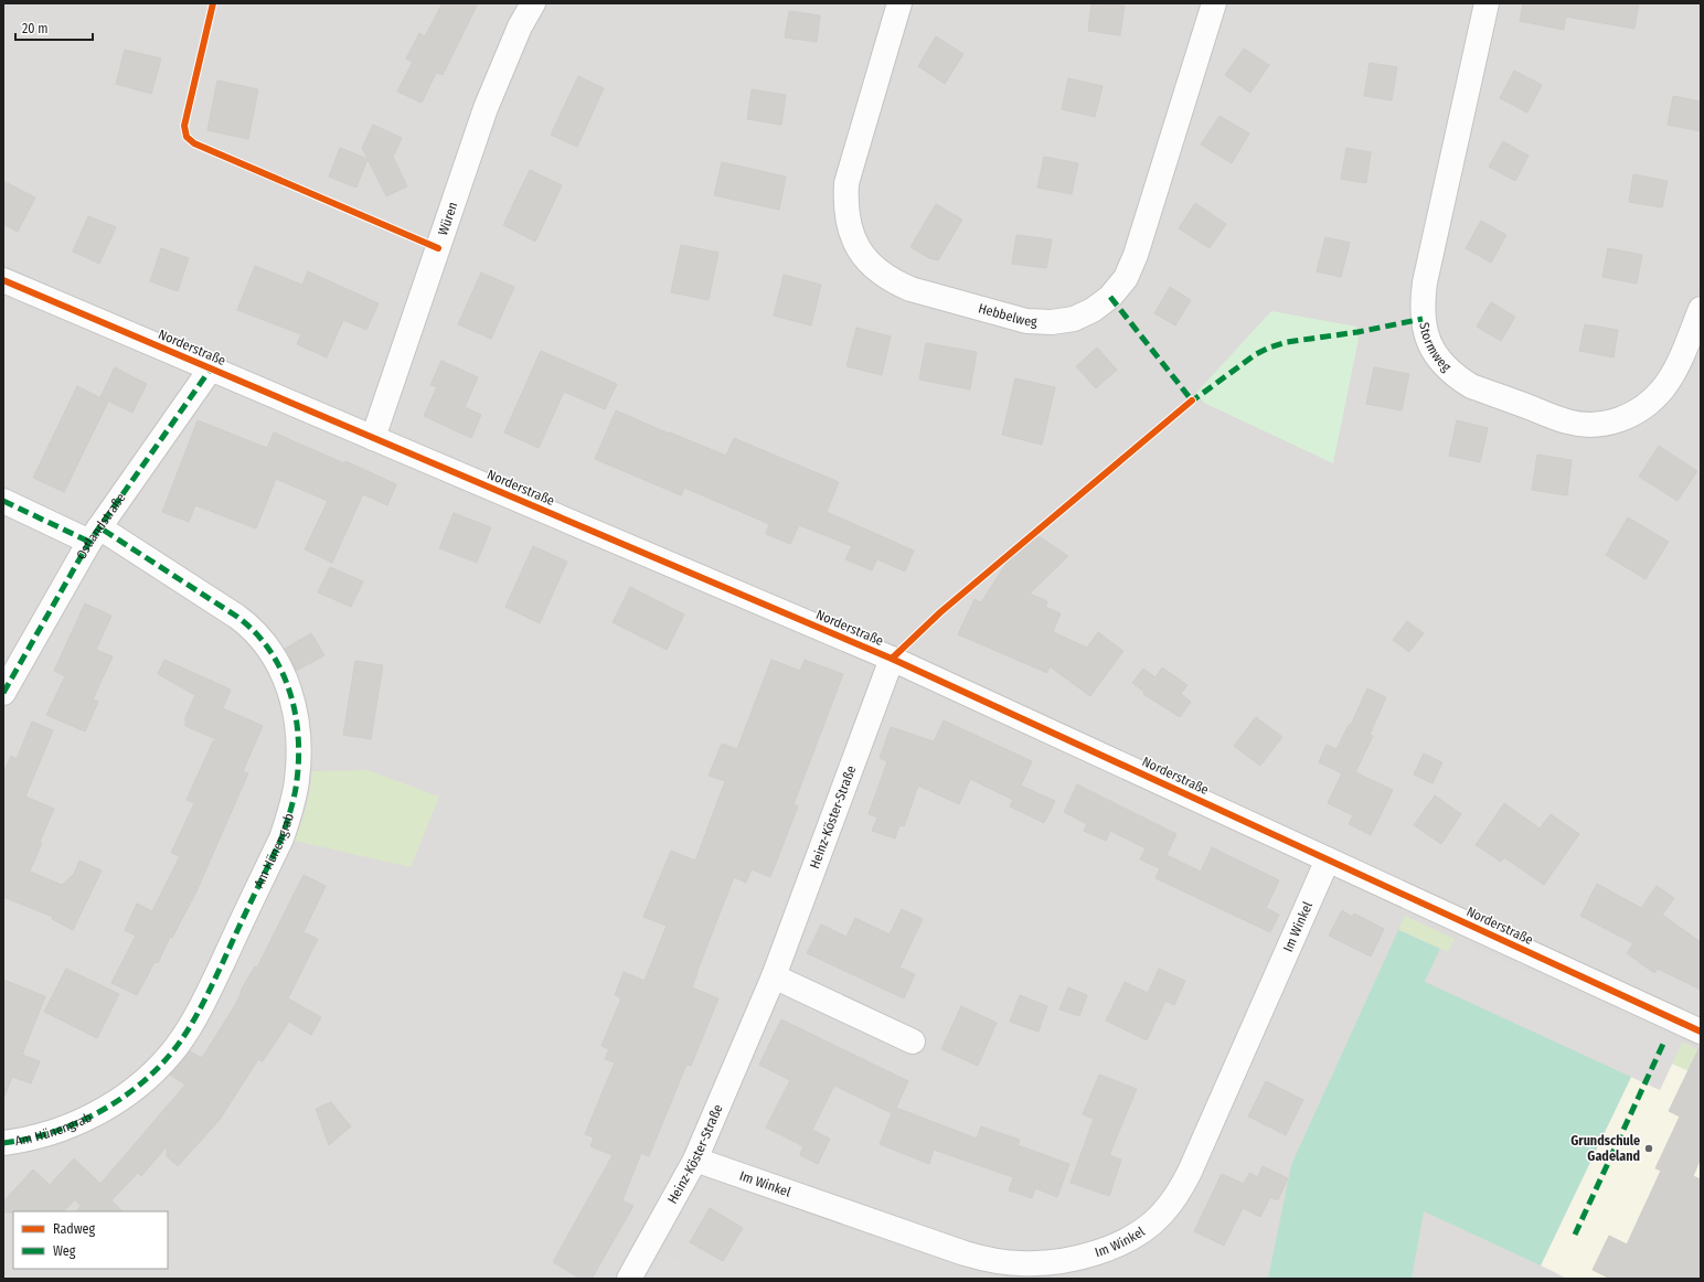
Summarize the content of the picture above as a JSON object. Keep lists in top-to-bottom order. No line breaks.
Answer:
{"streets":{"street":["Würen","Hebbelweg","Stormweg","Norderstraße","Ostlandstraße","Heinz-Köster-Straße","Am Hünengrab","Im Winkel"]},"crossings":[["Würen","Norderstraße"],["Norderstraße","Ostlandstraße"],["Norderstraße","Heinz-Köster-Straße"],["Norderstraße","Im Winkel"],["Ostlandstraße","Am Hünengrab"],["Heinz-Köster-Straße","Im Winkel"]],"places":["Grundschule Gadeland"],"legend":["Radweg","Weg"],"scale_bar":"20 m"}
